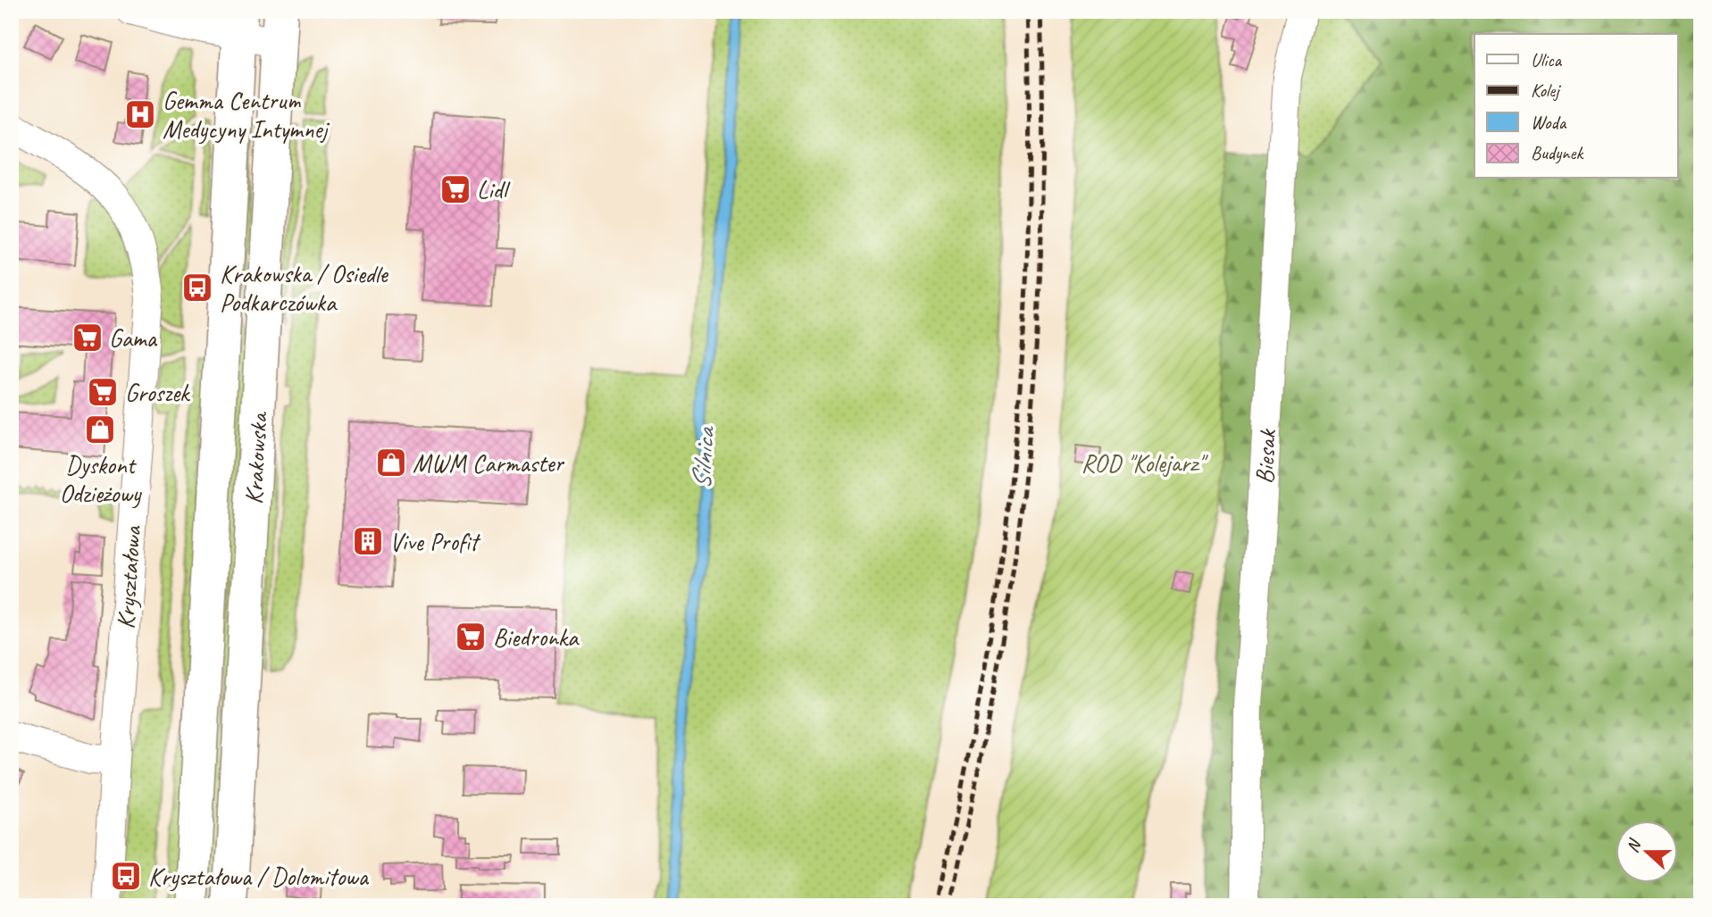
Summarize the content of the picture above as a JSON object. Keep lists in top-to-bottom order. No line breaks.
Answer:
{"streets":{"main road":["Krakowska"],"street":["Biesak","Kryształowa"]},"water":["Silnica"],"parks":["ROD \"Kolejarz\""],"places":{"hospital":["Gemma Centrum Medycyny Intymnej"],"supermarket":["Lidl","Gama","Groszek","Biedronka"],"bus stop":["Krakowska / Osiedle Podkarczówka","Kryształowa / Dolomitowa"],"shop":["Dyskont Odzieżowy","MWM Carmaster"],"building":["Vive Profit"]},"legend":["Ulica","Kolej","Woda","Budynek"],"north":"left"}
